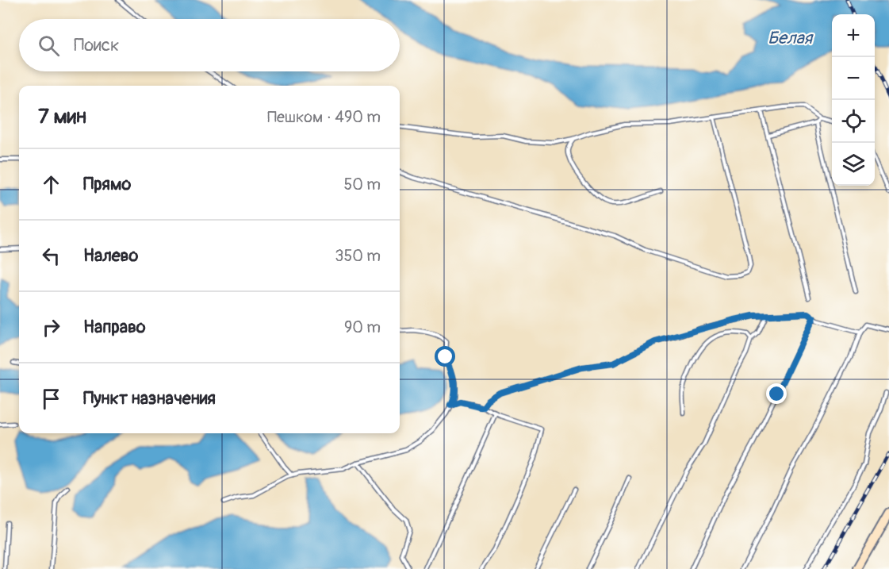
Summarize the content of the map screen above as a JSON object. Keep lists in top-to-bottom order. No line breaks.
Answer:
{"water":["Белая"],"page":{"map_buttons":["+","−"],"search":"Поиск","heading":["7 мин","Пешком · 490 m"],"list":[["Прямо","50 m"],["Налево","350 m"],["Направо","90 m"],"Пункт назначения"]}}
